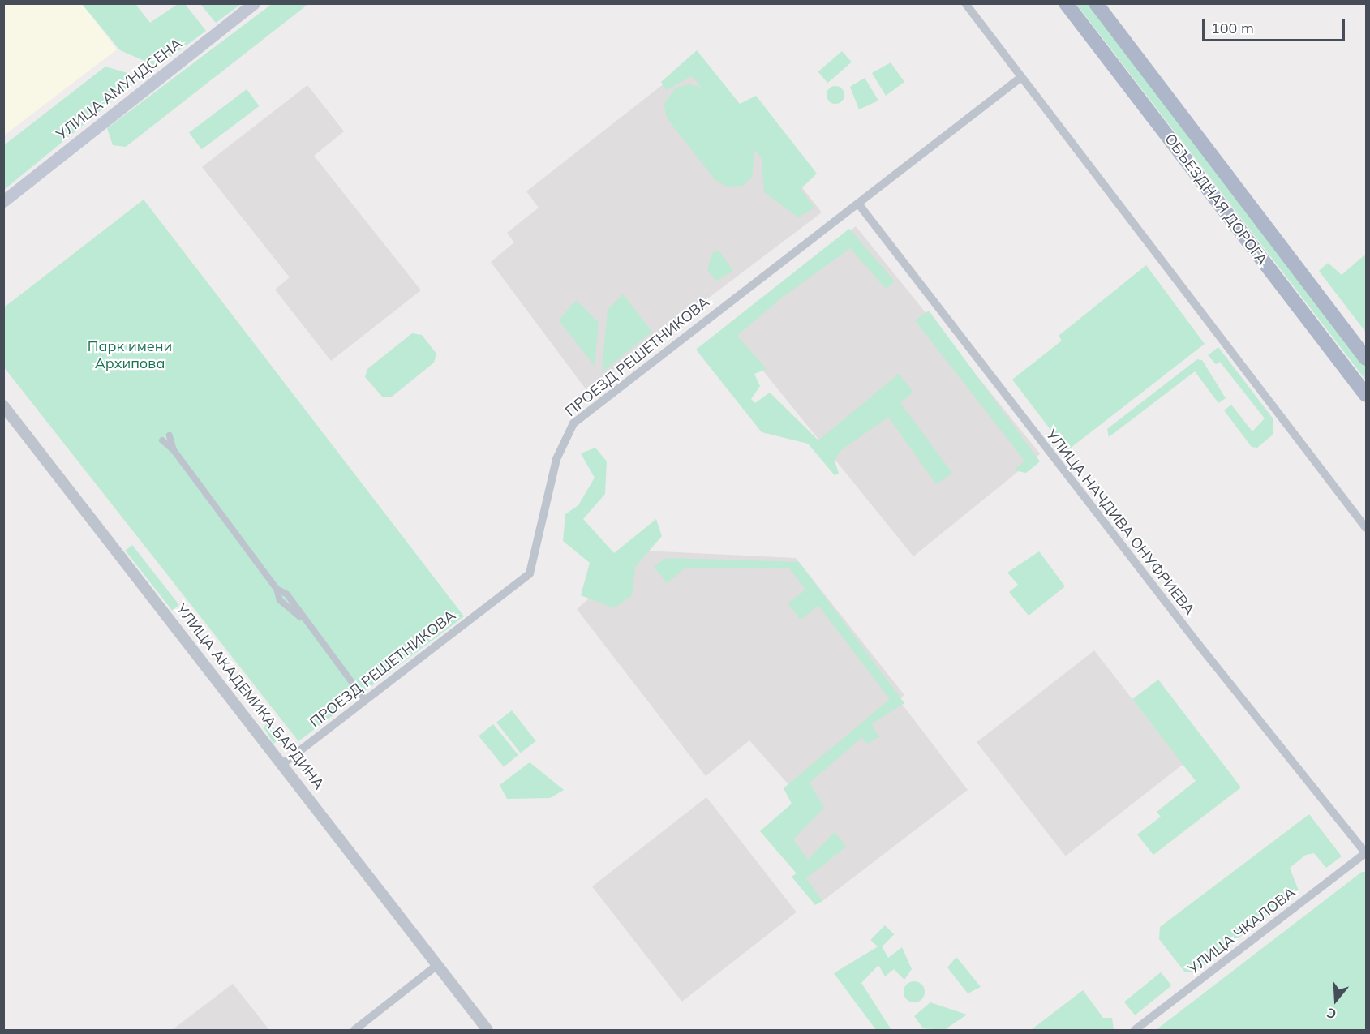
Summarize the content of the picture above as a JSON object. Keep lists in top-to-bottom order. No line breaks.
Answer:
{"streets":{"main road":["УЛИЦА АМУНДСЕНА","ОБЪЕЗДНАЯ ДОРОГА"],"street":["ПРОЕЗД РЕШЕТНИКОВА","УЛИЦА НАЧДИВА ОНУФРИЕВА","УЛИЦА АКАДЕМИКА БАРДИНА","УЛИЦА ЧКАЛОВА"]},"crossings":[["ПРОЕЗД РЕШЕТНИКОВА","УЛИЦА НАЧДИВА ОНУФРИЕВА"],["ПРОЕЗД РЕШЕТНИКОВА","УЛИЦА АКАДЕМИКА БАРДИНА"],["УЛИЦА НАЧДИВА ОНУФРИЕВА","УЛИЦА ЧКАЛОВА"]],"parks":["Парк имени Архипова"],"scale_bar":"100 m","north":"bottom"}
